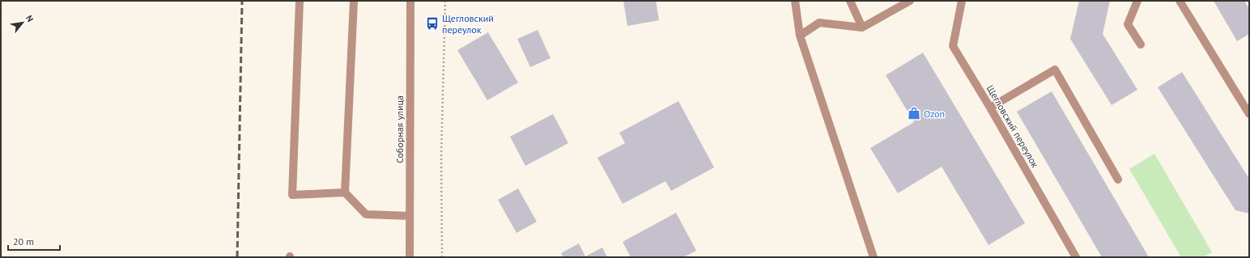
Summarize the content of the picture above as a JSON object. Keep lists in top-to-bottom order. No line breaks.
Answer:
{"streets":{"street":["Щегловский переулок","Соборная улица"]},"places":{"bus stop":["Щегловский переулок"],"shop":["Ozon"]},"scale_bar":"20 m","north":"top right"}
